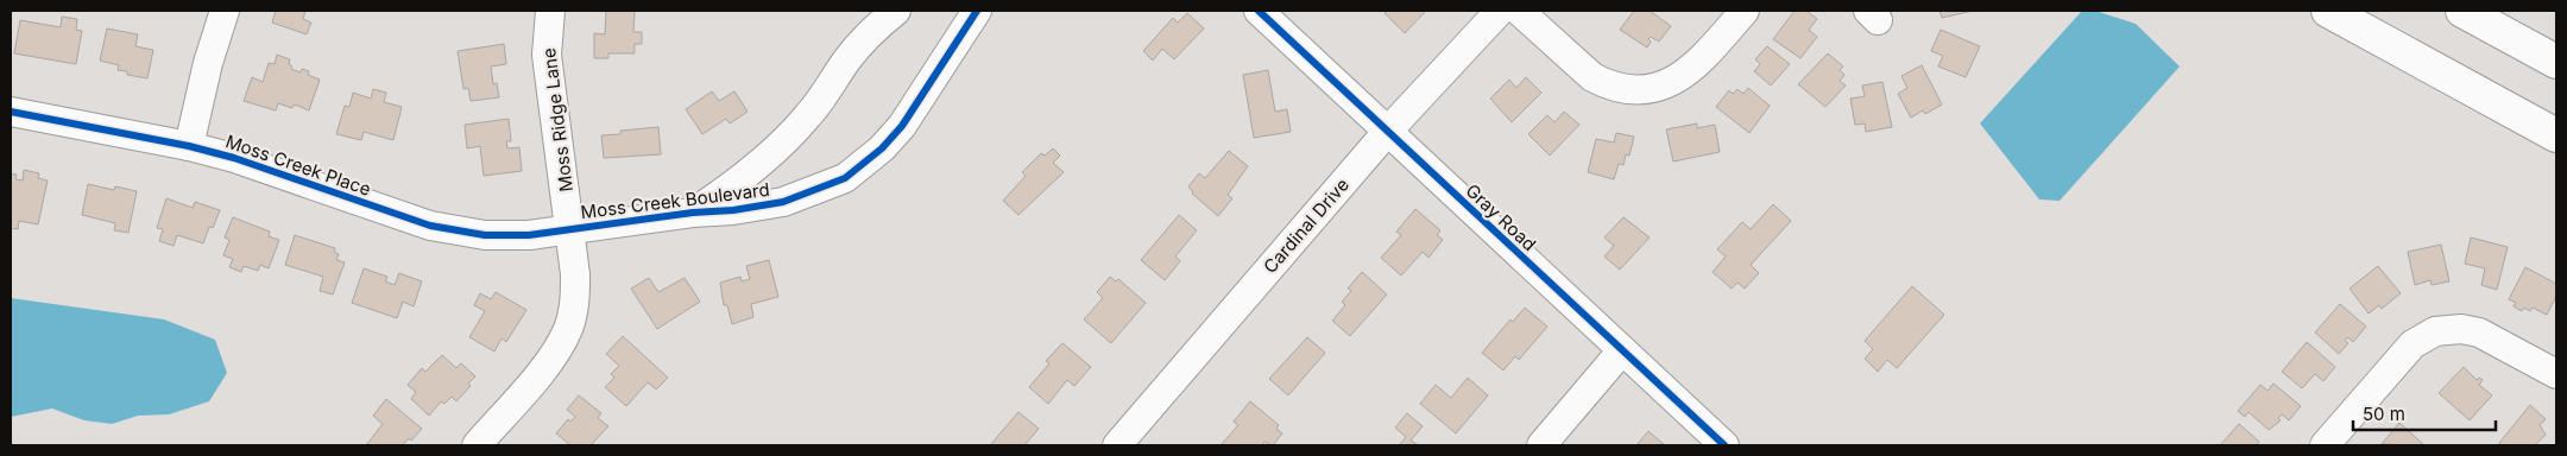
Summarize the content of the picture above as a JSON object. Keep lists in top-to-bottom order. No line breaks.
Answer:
{"streets":{"street":["Moss Ridge Lane","Moss Creek Place","Moss Creek Boulevard","Gray Road","Cardinal Drive"]},"crossings":[["Moss Ridge Lane","Moss Creek Boulevard"],["Moss Creek Place","Moss Creek Boulevard"],["Gray Road","Cardinal Drive"]],"scale_bar":"50 m"}
